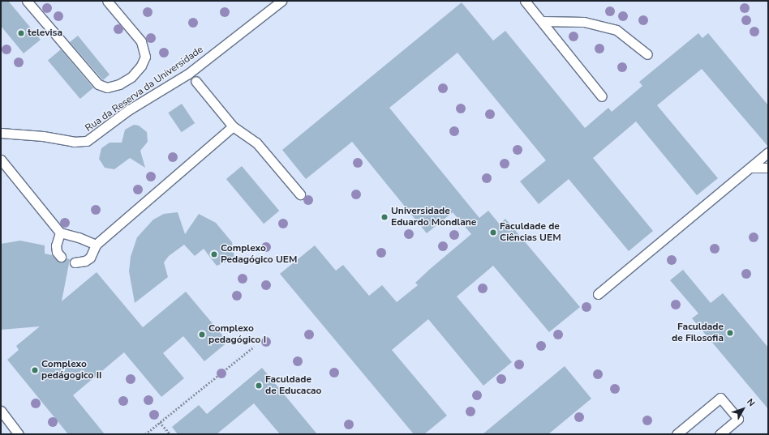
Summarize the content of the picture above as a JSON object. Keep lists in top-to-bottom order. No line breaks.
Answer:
{"streets":{"lane":["Rua da Reserva da Universidade"]},"places":["televisa","Universidade Eduardo Mondlane","Faculdade de Ciências UEM","Complexo Pedagógico UEM","Faculdade de Filosofia","Complexo pedagógico I","Complexo pedágogico II","Faculdade de Educacao"],"north":"top right"}
